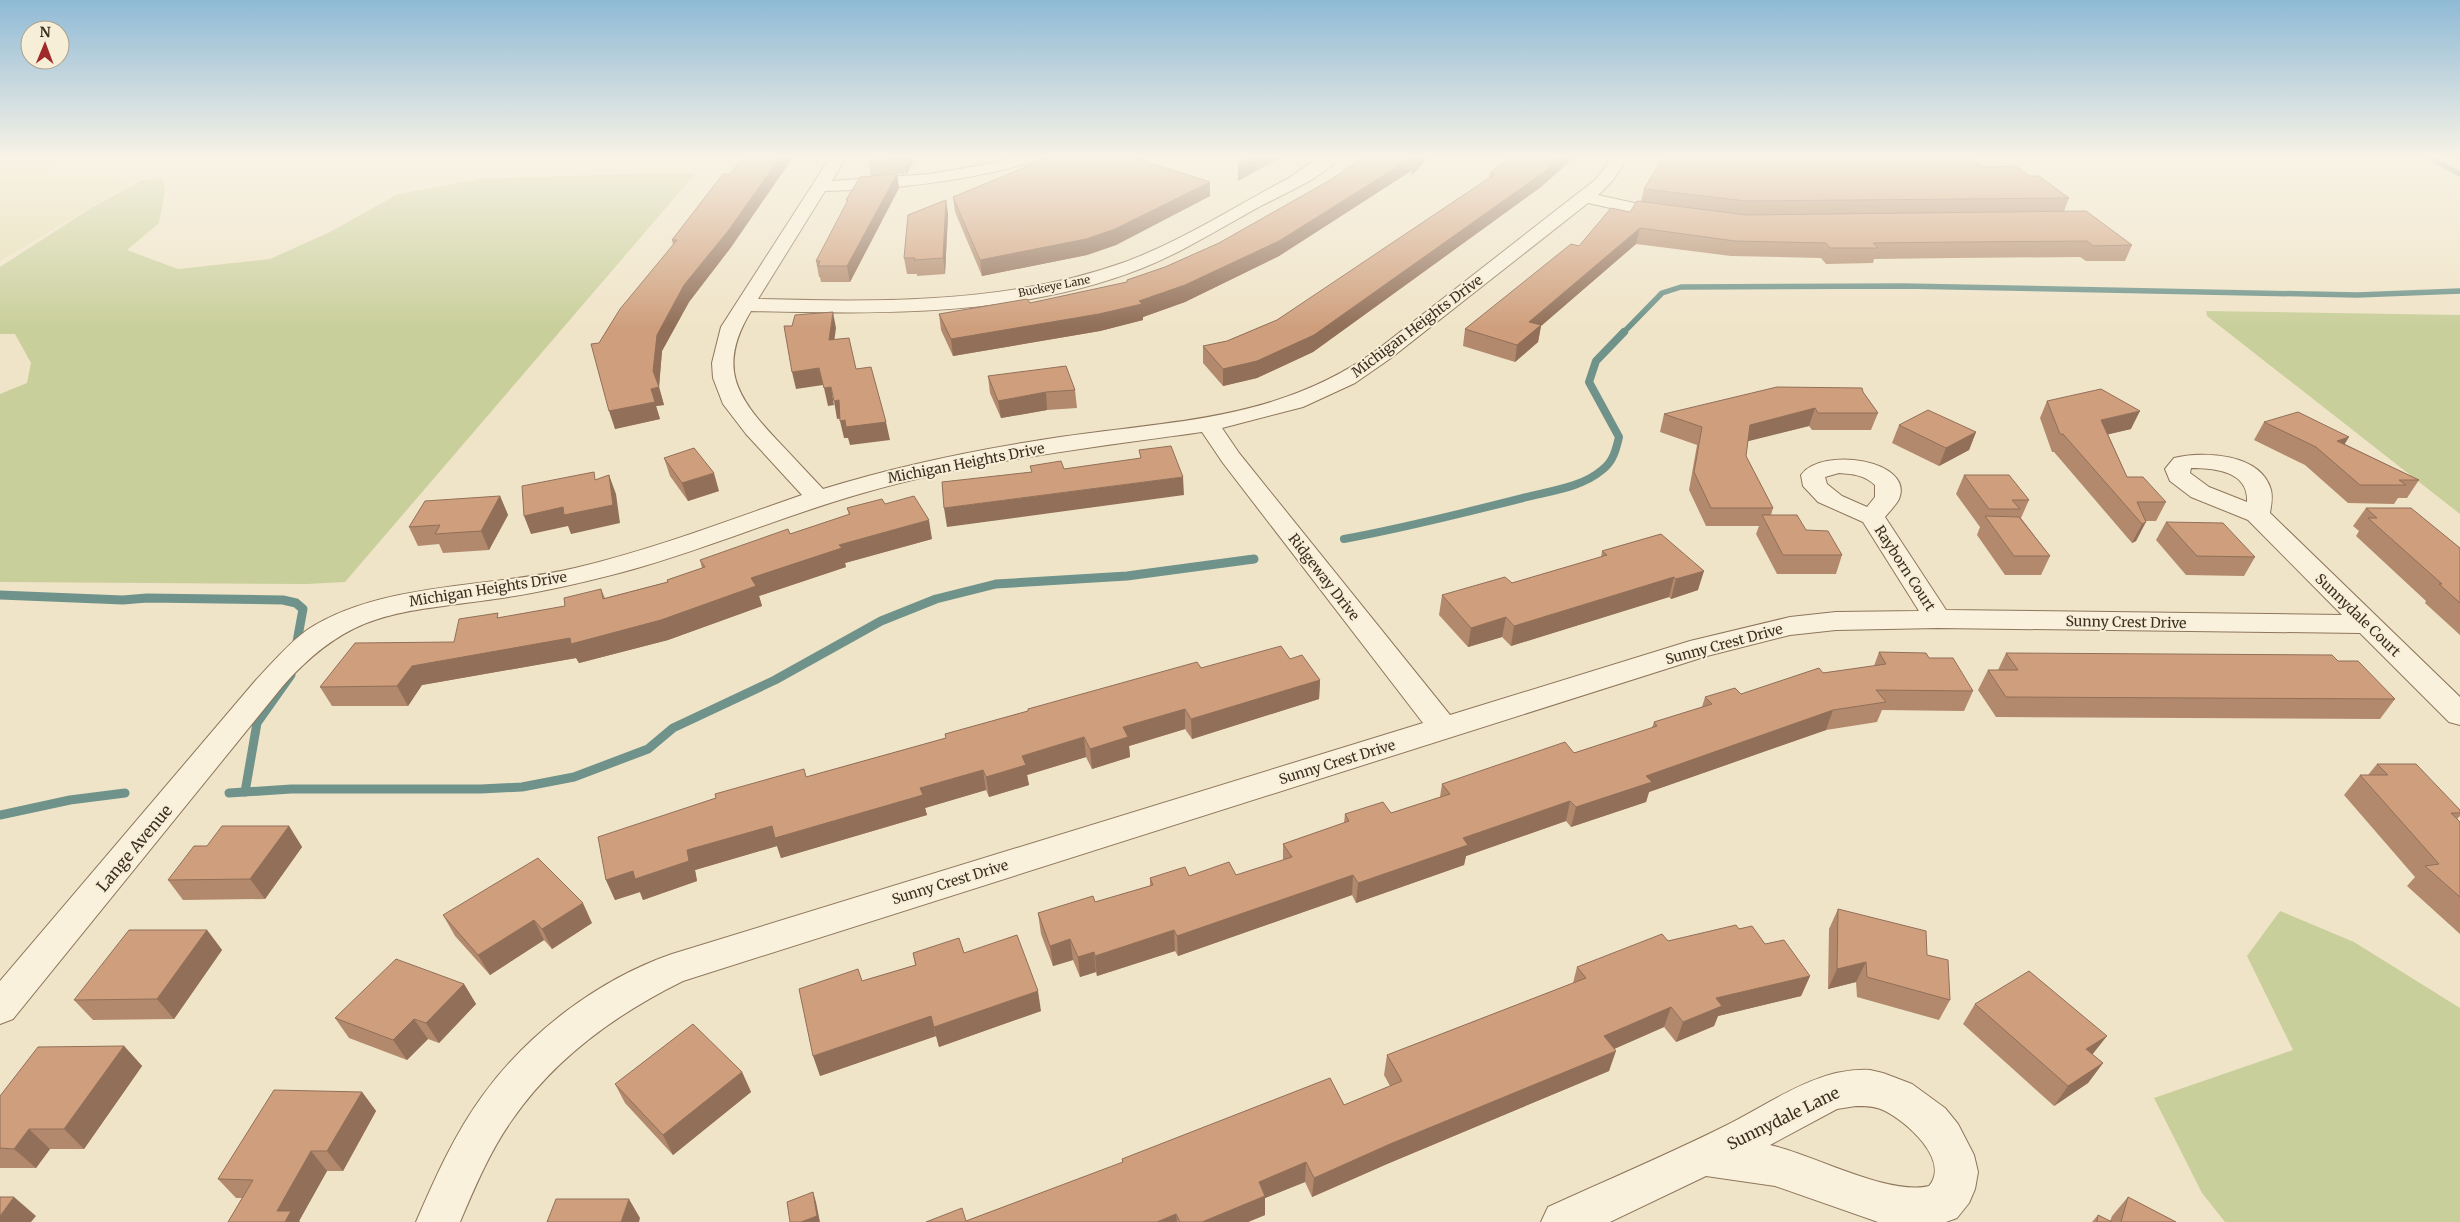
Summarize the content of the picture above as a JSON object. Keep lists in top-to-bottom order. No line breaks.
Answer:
{"streets":{"street":["Buckeye Lane","Michigan Heights Drive","Rayborn Court","Ridgeway Drive","Sunnydale Court","Sunny Crest Drive","Lange Avenue","Sunnydale Lane"]},"crossings":[["Michigan Heights Drive","Ridgeway Drive"],["Michigan Heights Drive","Lange Avenue"],["Rayborn Court","Sunny Crest Drive"],["Ridgeway Drive","Sunny Crest Drive"],["Sunnydale Court","Sunny Crest Drive"]],"north":"top"}
